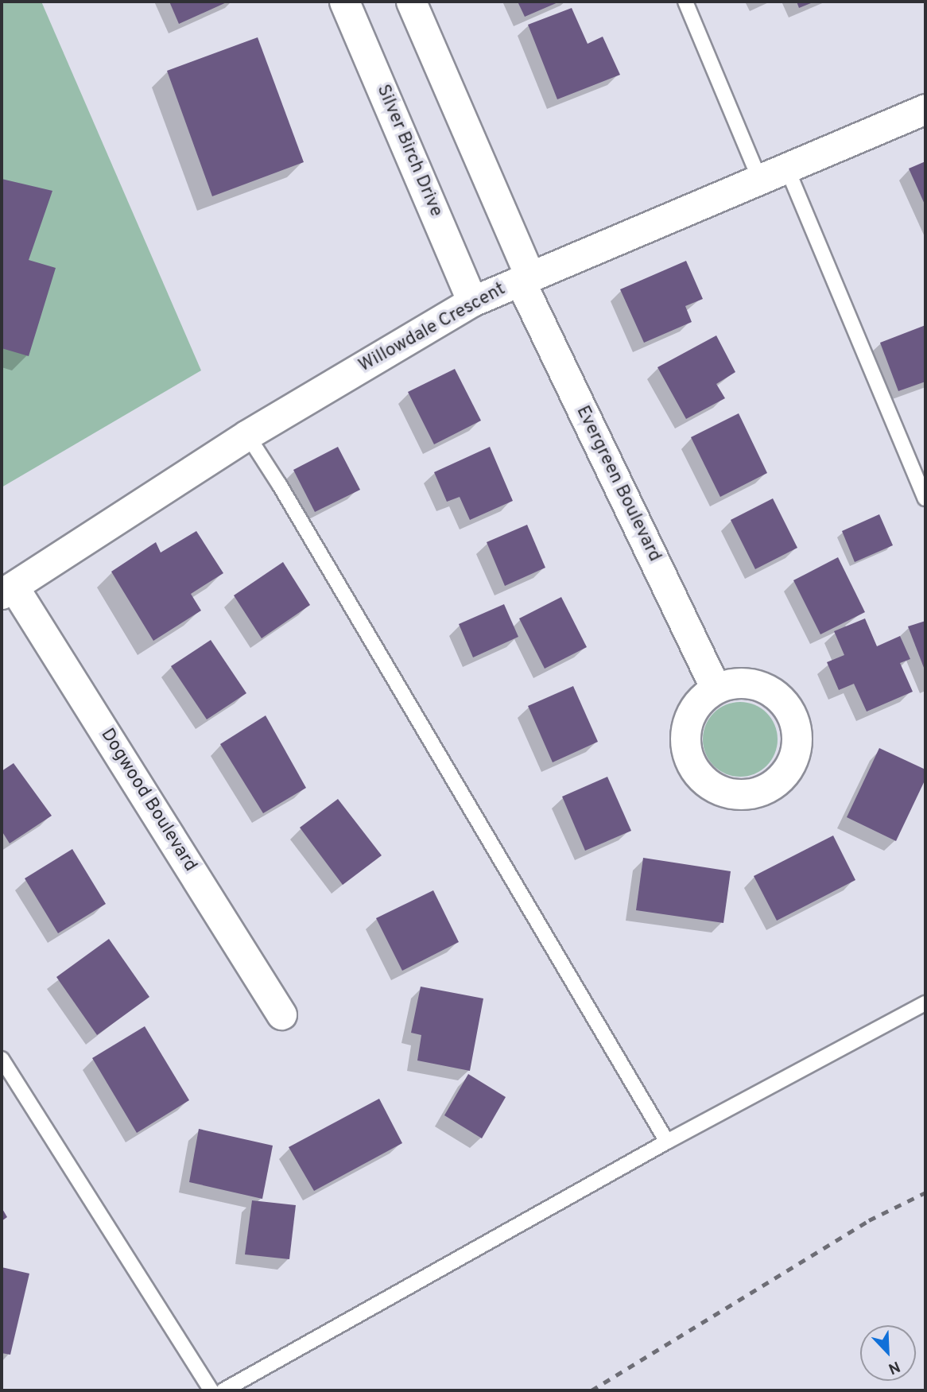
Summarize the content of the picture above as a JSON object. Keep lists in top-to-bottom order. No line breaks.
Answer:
{"streets":{"street":["Silver Birch Drive","Willowdale Crescent","Evergreen Boulevard","Dogwood Boulevard"]},"crossings":[["Silver Birch Drive","Willowdale Crescent"],["Willowdale Crescent","Evergreen Boulevard"],["Willowdale Crescent","Dogwood Boulevard"]],"north":"bottom right"}
